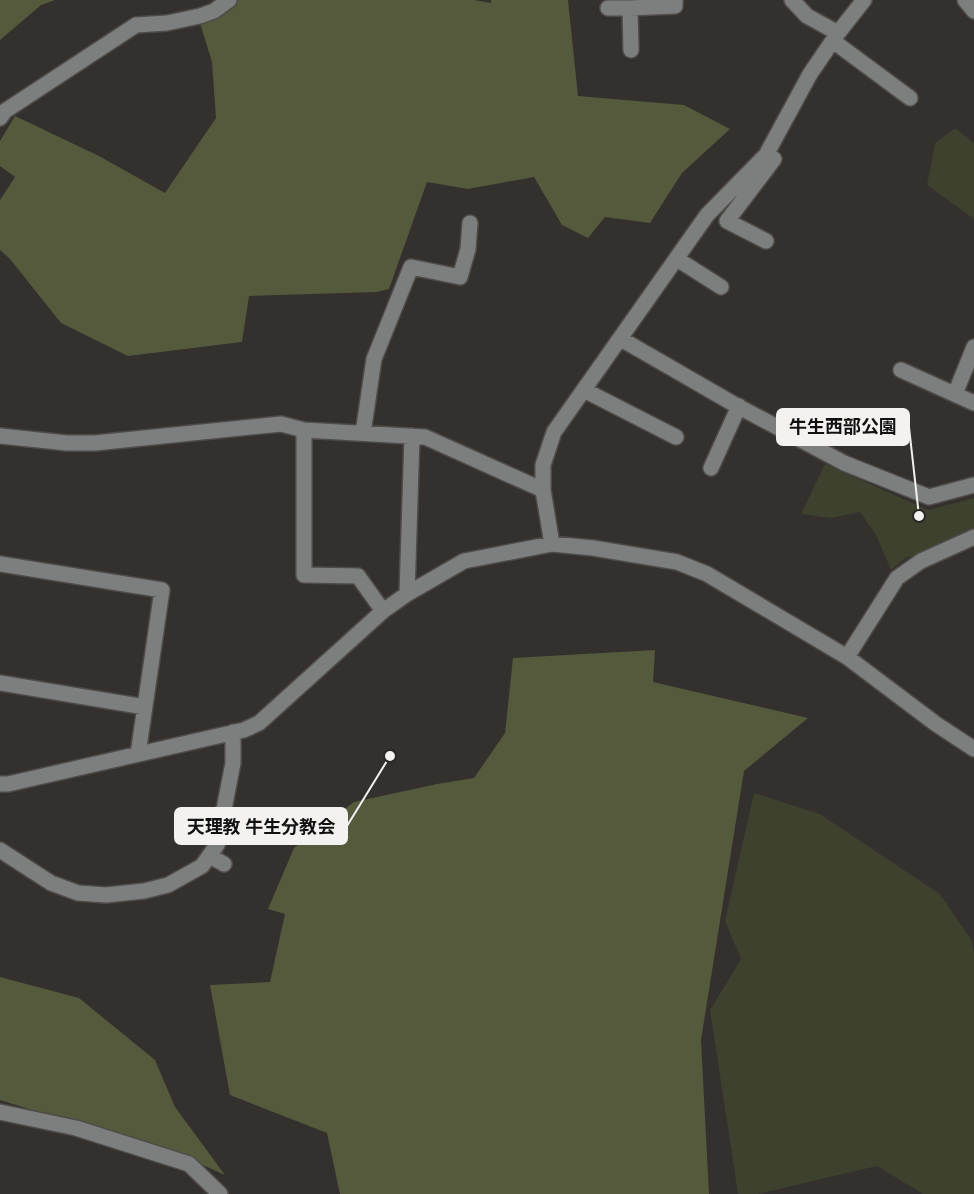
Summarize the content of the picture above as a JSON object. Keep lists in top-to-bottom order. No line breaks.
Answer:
{"places":["牛生西部公園","天理教 牛生分教会"]}
